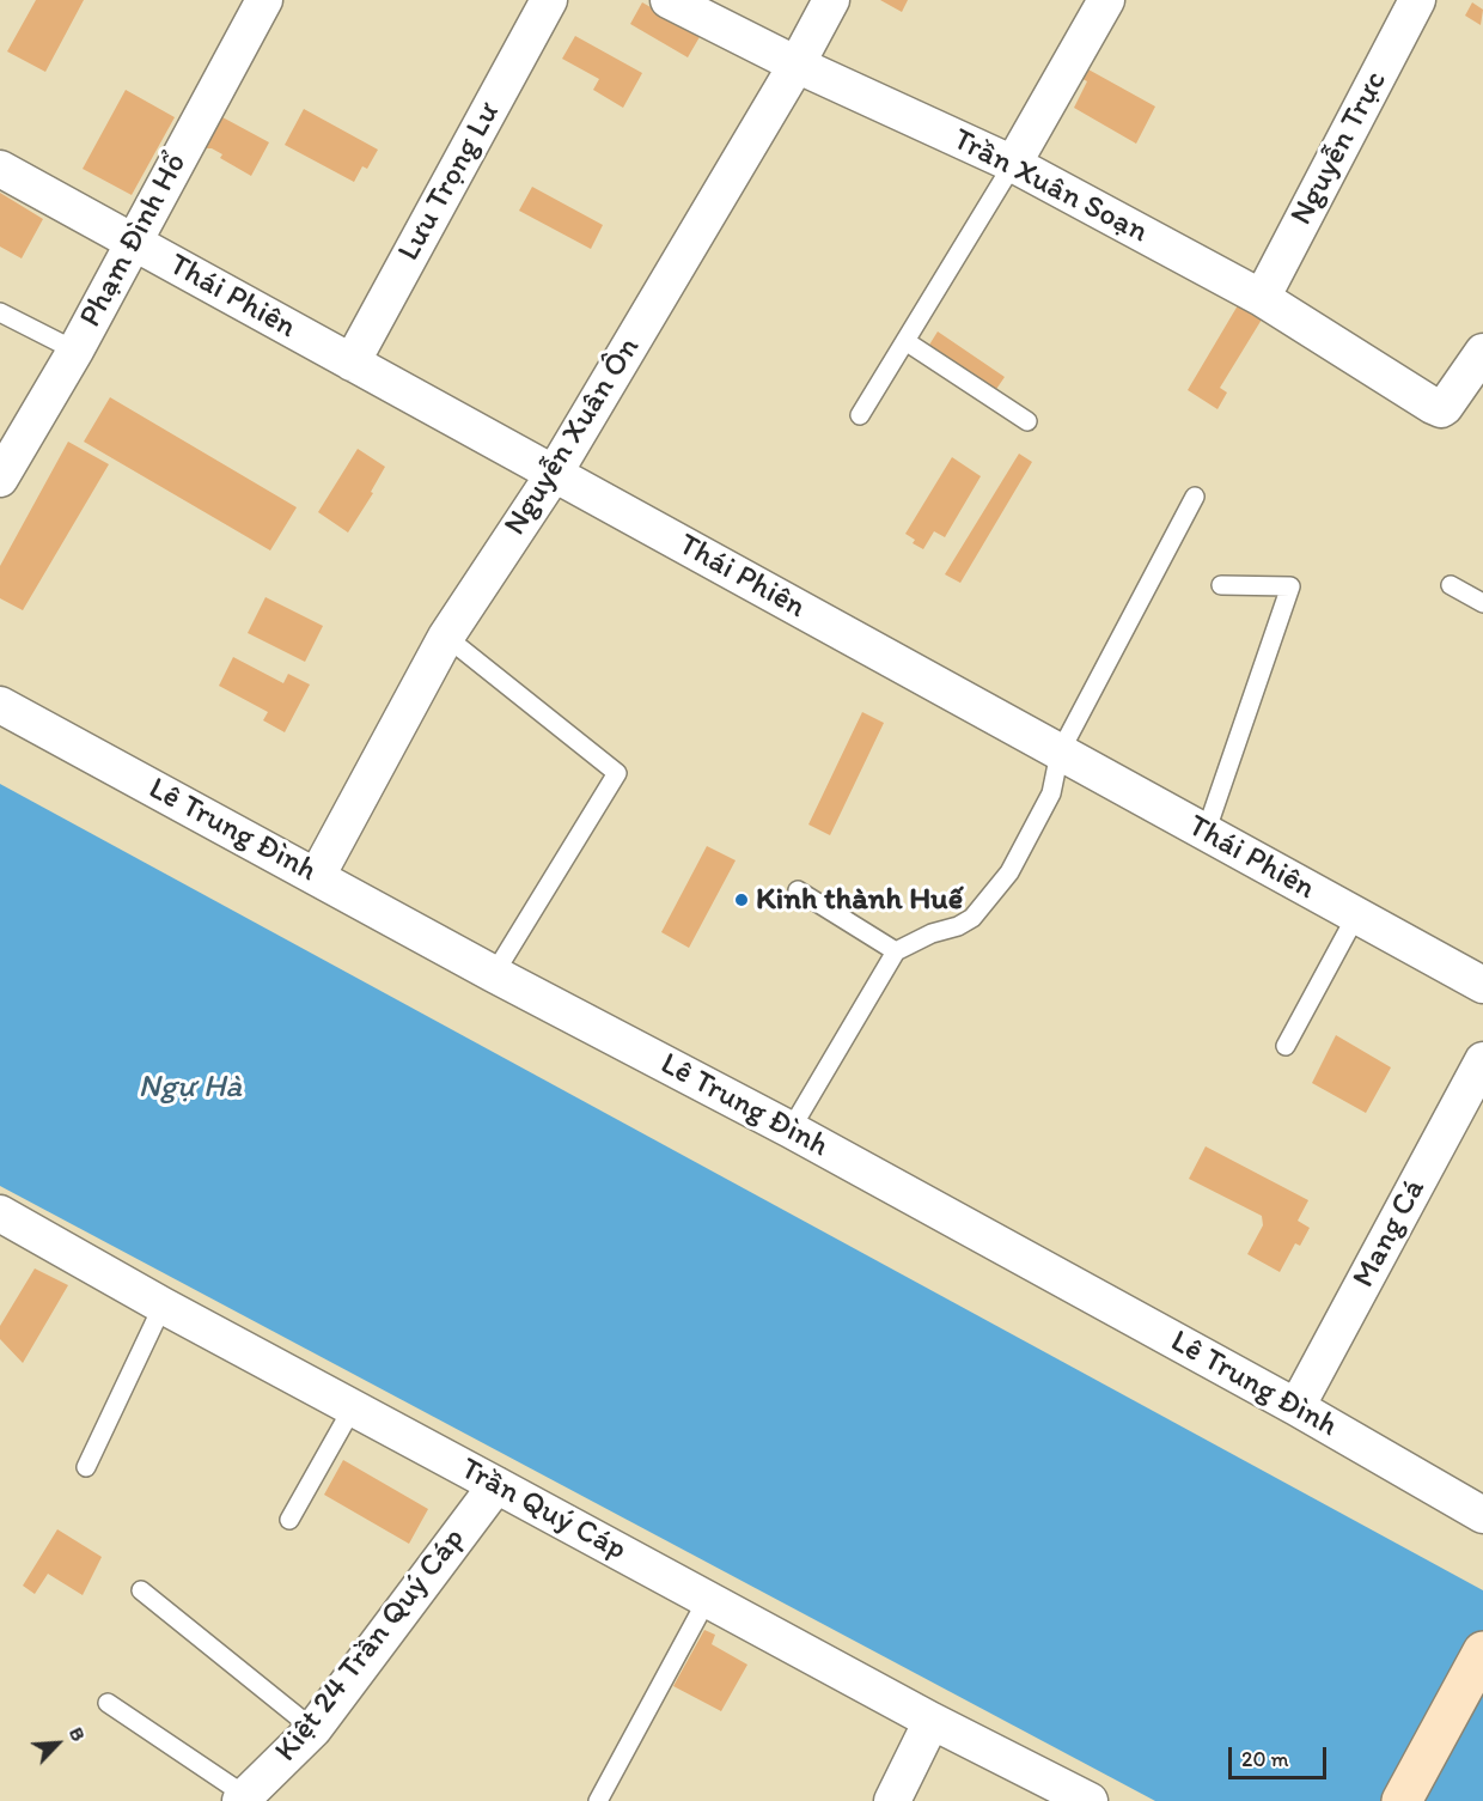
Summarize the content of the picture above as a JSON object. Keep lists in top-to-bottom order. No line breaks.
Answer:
{"streets":{"street":["Nguyễn Trực","Lưu Trọng Lư","Trần Xuân Soạn","Phạm Đình Hổ","Thái Phiên","Nguyễn Xuân Ôn","Lê Trung Đình","Mang Cá","Trần Quý Cáp","Kiệt 24 Trần Quý Cáp"]},"crossings":[["Nguyễn Trực","Trần Xuân Soạn"],["Lưu Trọng Lư","Thái Phiên"],["Trần Xuân Soạn","Nguyễn Xuân Ôn"],["Phạm Đình Hổ","Thái Phiên"],["Thái Phiên","Nguyễn Xuân Ôn"],["Nguyễn Xuân Ôn","Lê Trung Đình"],["Lê Trung Đình","Mang Cá"],["Trần Quý Cáp","Kiệt 24 Trần Quý Cáp"]],"water":["Ngự Hà"],"places":["Kinh thành Huế"],"scale_bar":"20 m","north":"top right"}
